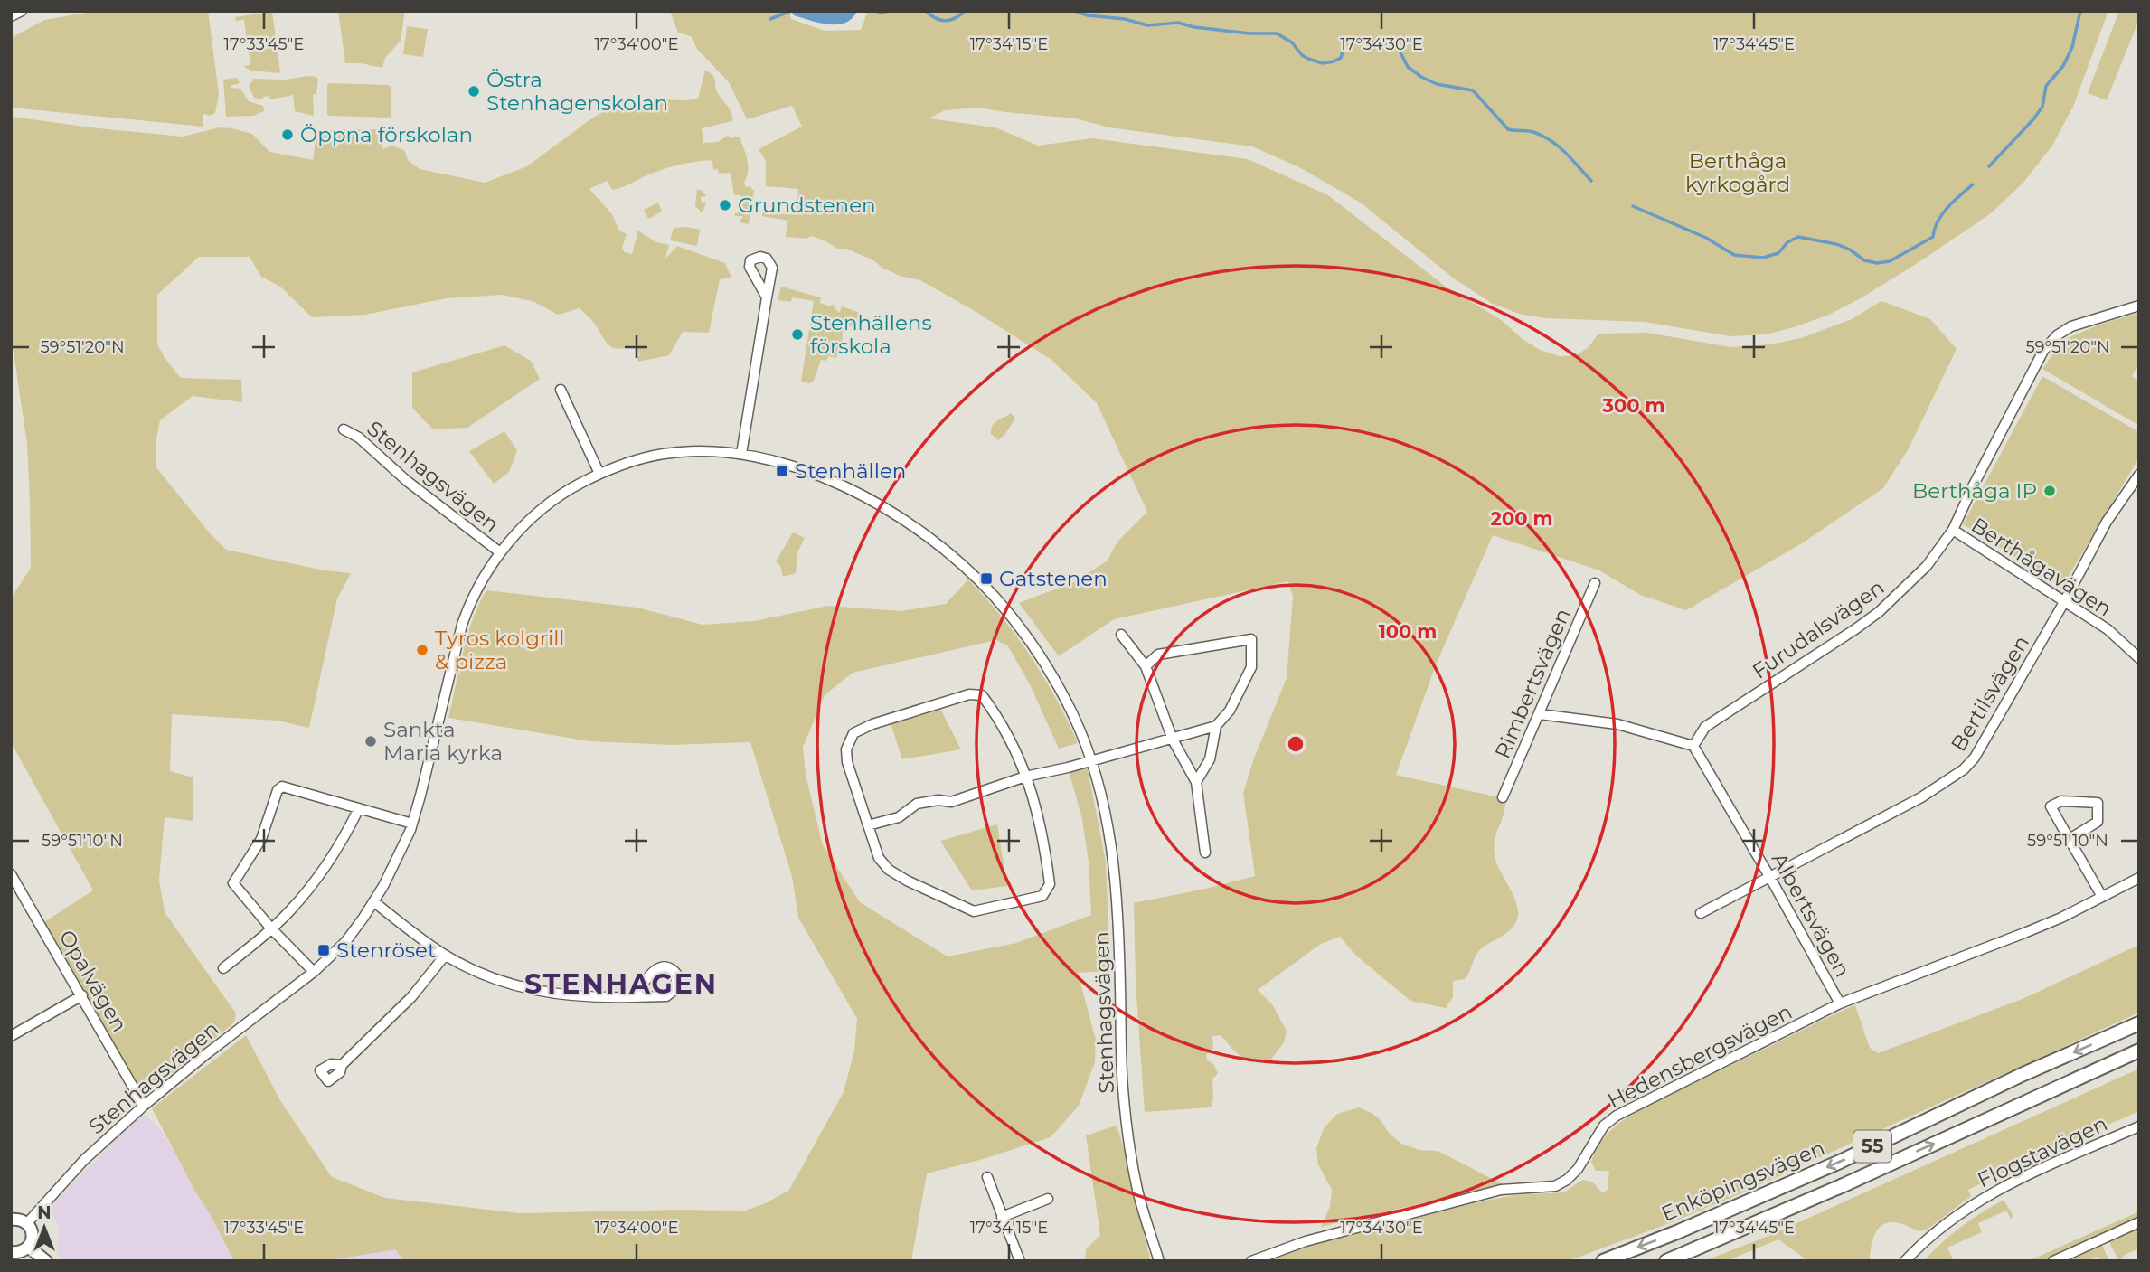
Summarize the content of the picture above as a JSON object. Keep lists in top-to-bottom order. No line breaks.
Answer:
{"streets":{"main road":["55","Enköpingsvägen"],"street":["Stenhagsvägen","Berthågavägen","Furudalsvägen","Rimbertsvägen","Bertilsvägen","Albertsvägen","Opalvägen","Hedensbergsvägen","Flogstavägen"]},"crossings":[["Stenhagsvägen","Opalvägen"],["Berthågavägen","Furudalsvägen"],["Berthågavägen","Bertilsvägen"],["Furudalsvägen","Albertsvägen"],["Bertilsvägen","Albertsvägen"],["Albertsvägen","Hedensbergsvägen"]],"districts":["STENHAGEN"],"parks":["Berthåga kyrkogård"],"places":{"other":["Östra Stenhagenskolan","Öppna förskolan","Grundstenen","Stenhällens förskola","Berthåga IP","Tyros kolgrill & pizza","Sankta Maria kyrka"],"transit":["Stenhällen","Gatstenen","Stenröset"]},"north":"top","coordinates":["17°33'45\"E","17°34'00\"E","17°34'15\"E","17°34'30\"E","17°34'45\"E","59°51'20\"N","59°51'10\"N"],"rings":["300 m","200 m","100 m"]}
